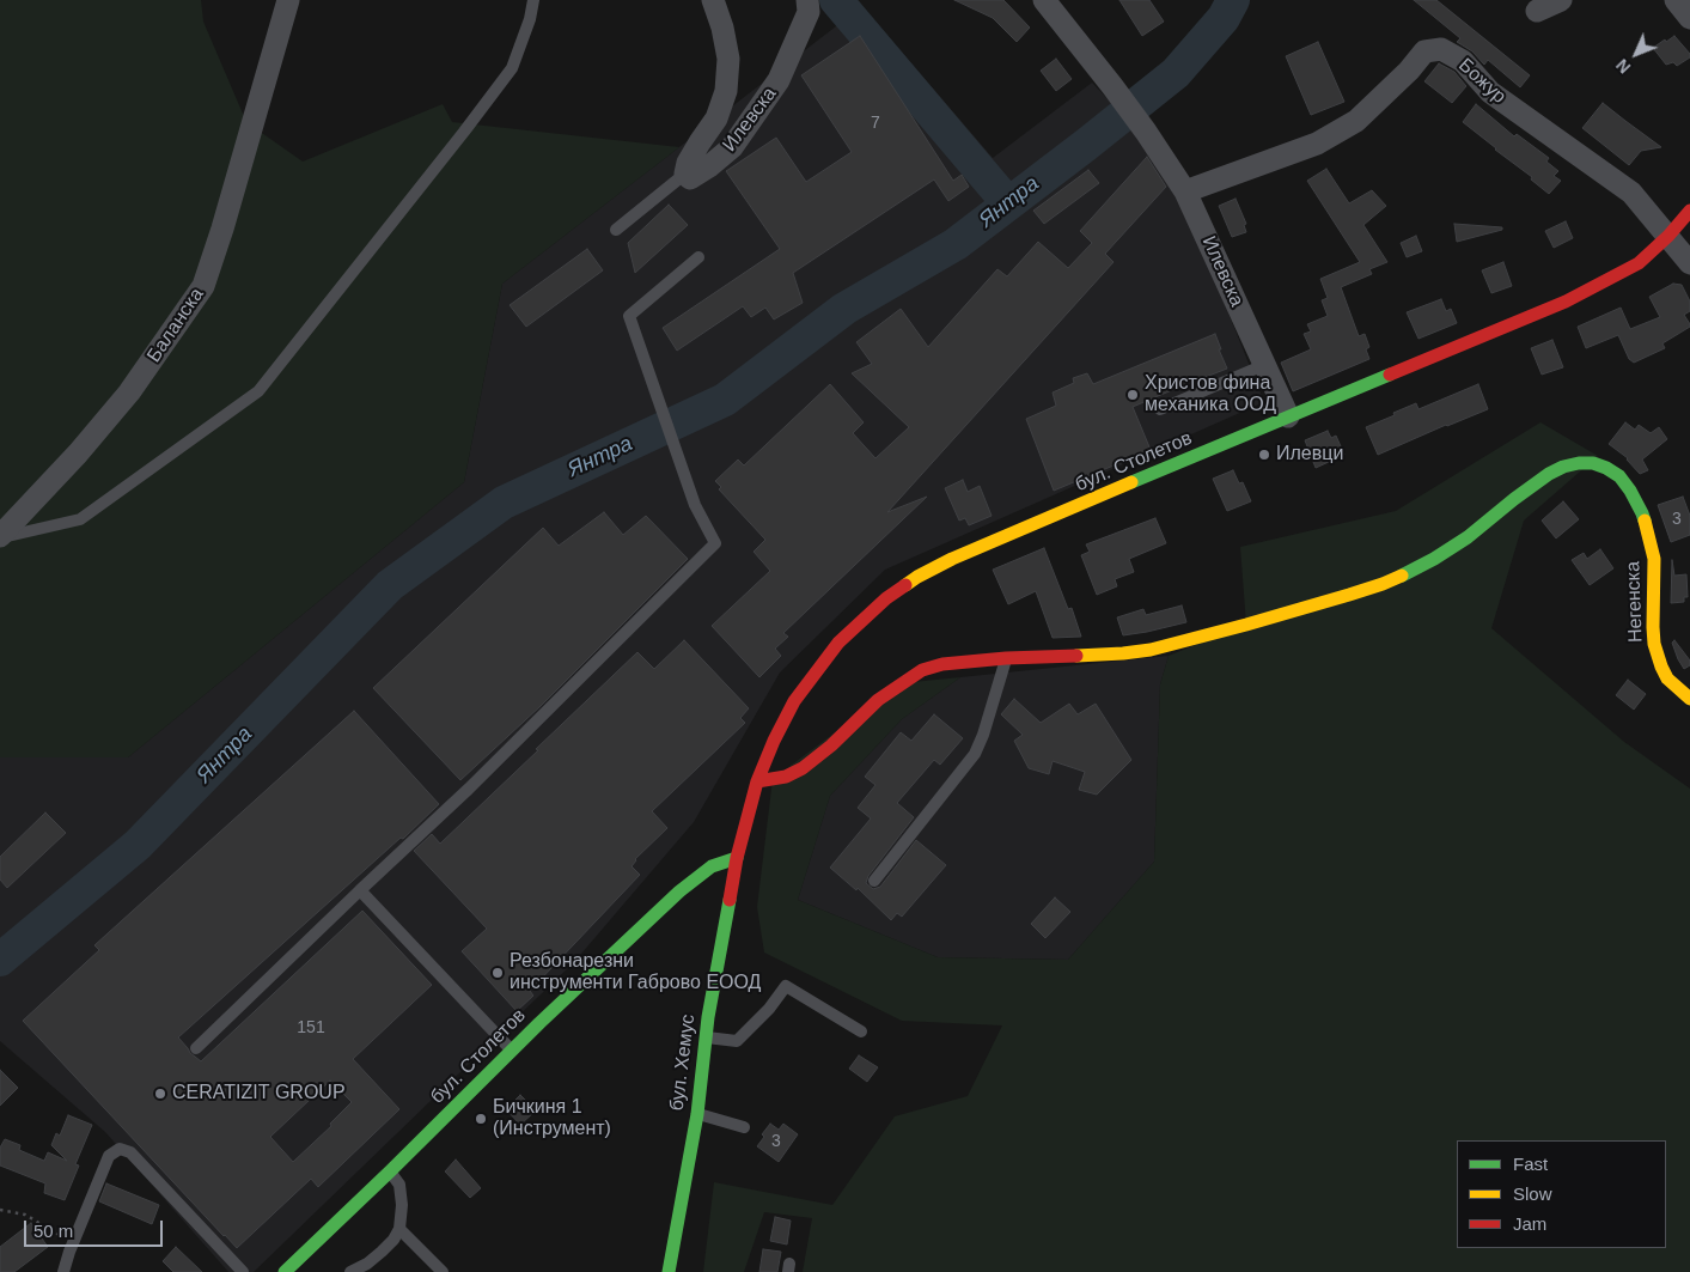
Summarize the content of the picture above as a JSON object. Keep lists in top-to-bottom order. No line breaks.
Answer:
{"streets":{"main road":["бул. Столетов","Негенска","бул. Хемус"],"street":["Божур","Илевска","Баланска"]},"crossings":[["Божур","Илевска"],["Божур","бул. Столетов"],["Илевска","бул. Столетов"],["бул. Столетов","Негенска"],["бул. Столетов","бул. Хемус"]],"water":["Янтра"],"places":["Христов фина механика ООД","Илевци","Резбонарезни инструменти Габрово ЕООД","CERATIZIT GROUP","Бичкиня 1 (Инструмент)"],"house_numbers":["7","3","151","3"],"legend":["Fast","Slow","Jam"],"scale_bar":"50 m","north":"bottom left"}
